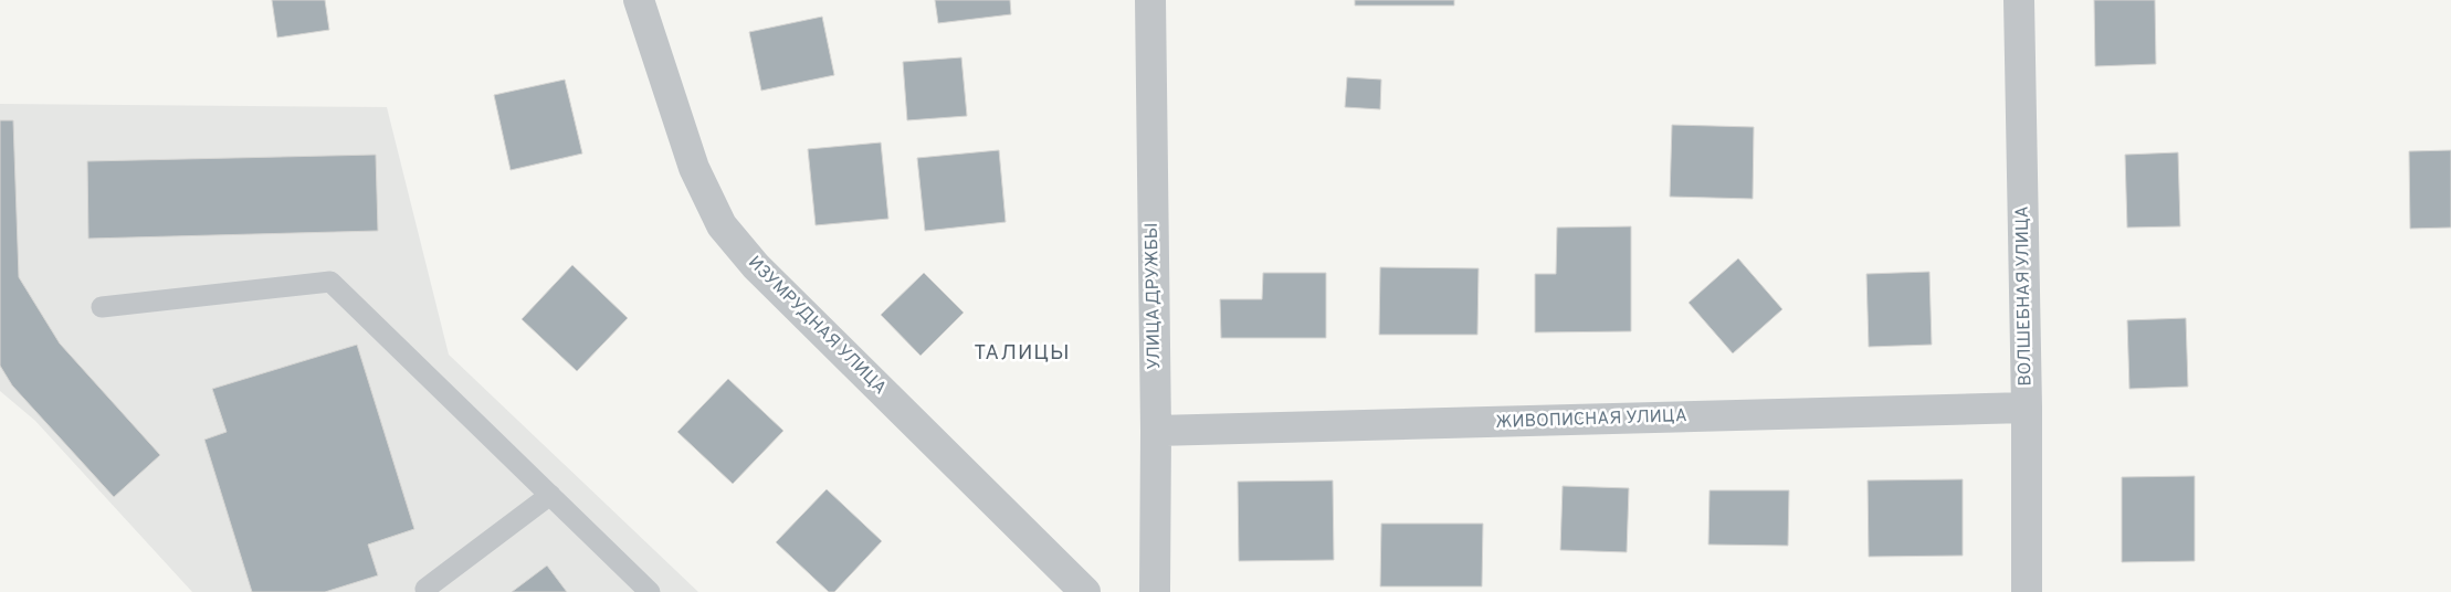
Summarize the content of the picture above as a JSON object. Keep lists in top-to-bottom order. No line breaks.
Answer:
{"streets":{"street":["УЛИЦА ДРУЖБЫ","ВОЛШЕБНАЯ УЛИЦА","ИЗУМРУДНАЯ УЛИЦА","ЖИВОПИСНАЯ УЛИЦА"]},"crossings":[["УЛИЦА ДРУЖБЫ","ЖИВОПИСНАЯ УЛИЦА"],["ВОЛШЕБНАЯ УЛИЦА","ЖИВОПИСНАЯ УЛИЦА"]],"districts":["ТАЛИЦЫ"]}
